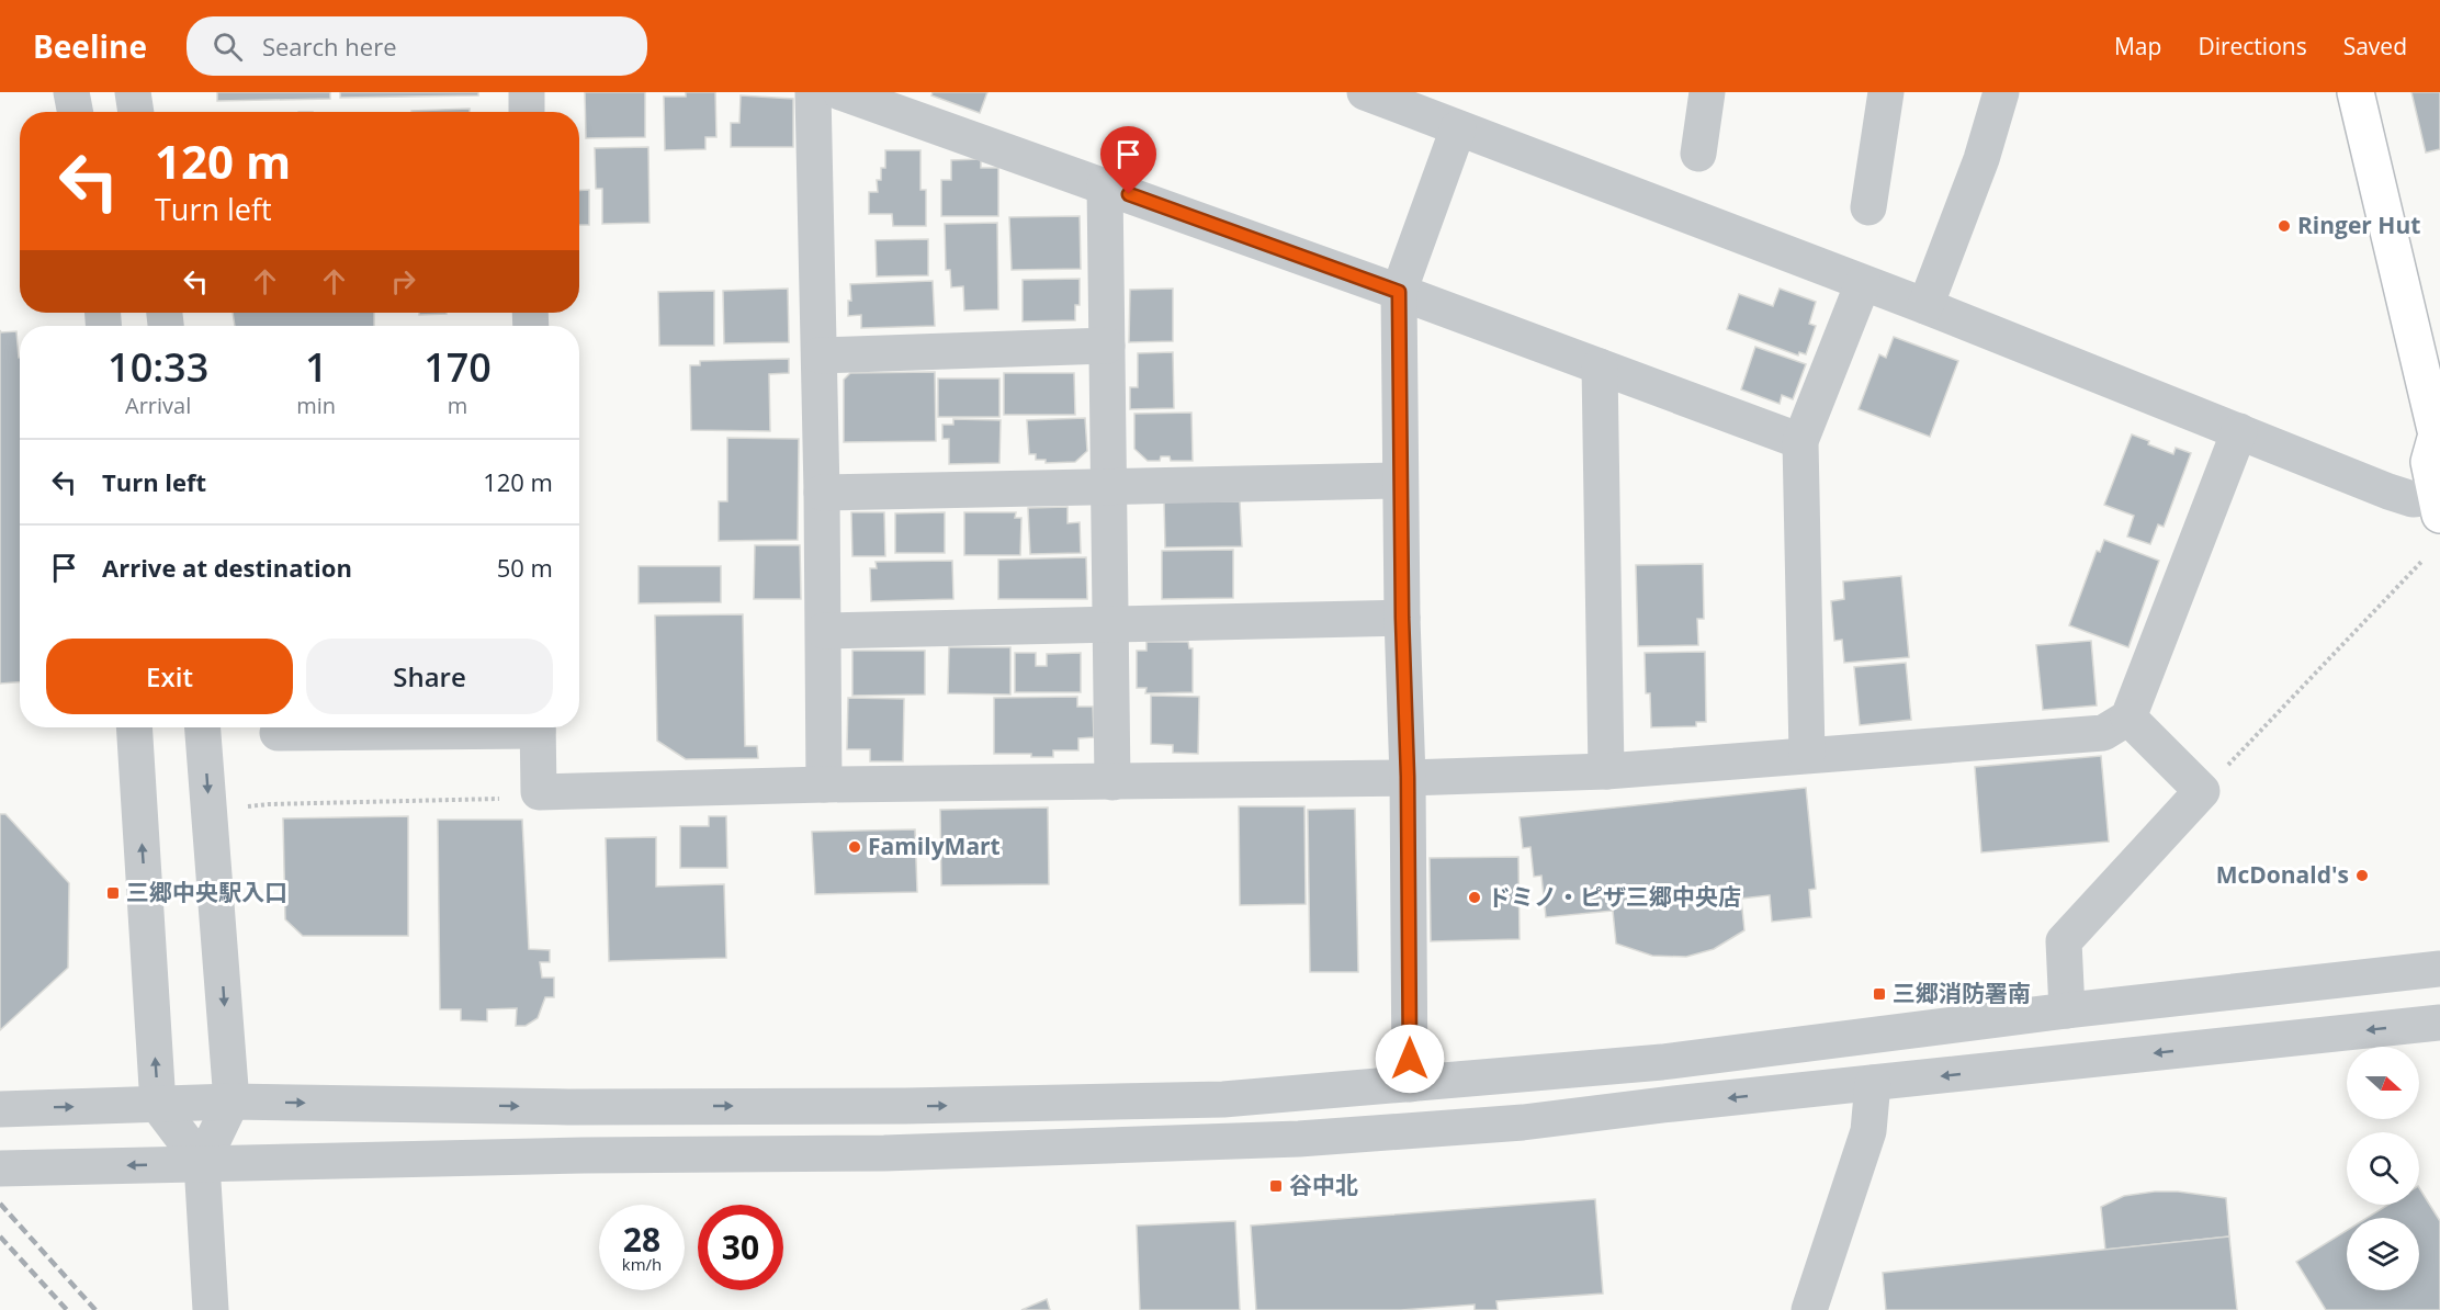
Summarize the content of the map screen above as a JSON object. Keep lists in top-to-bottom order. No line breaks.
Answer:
{"places":{"other":["Ringer Hut","FamilyMart","McDonald's","ドミノ・ピザ三郷中央店"],"transit":["三郷中央駅入口","三郷消防署南","谷中北"]},"north":"right","page":{"header":"Beeline","search":"Search here","nav":["Map","Directions","Saved"],"turn":["120 m","Turn left"],"eta":["10:33","Arrival","1","min","170","m"],"list":[{"name":"Turn left","value":"120 m"},{"name":"Arrive at destination","value":"50 m"}],"buttons":["Exit","Share"],"speed":"28 km/h","limit":"30"}}
